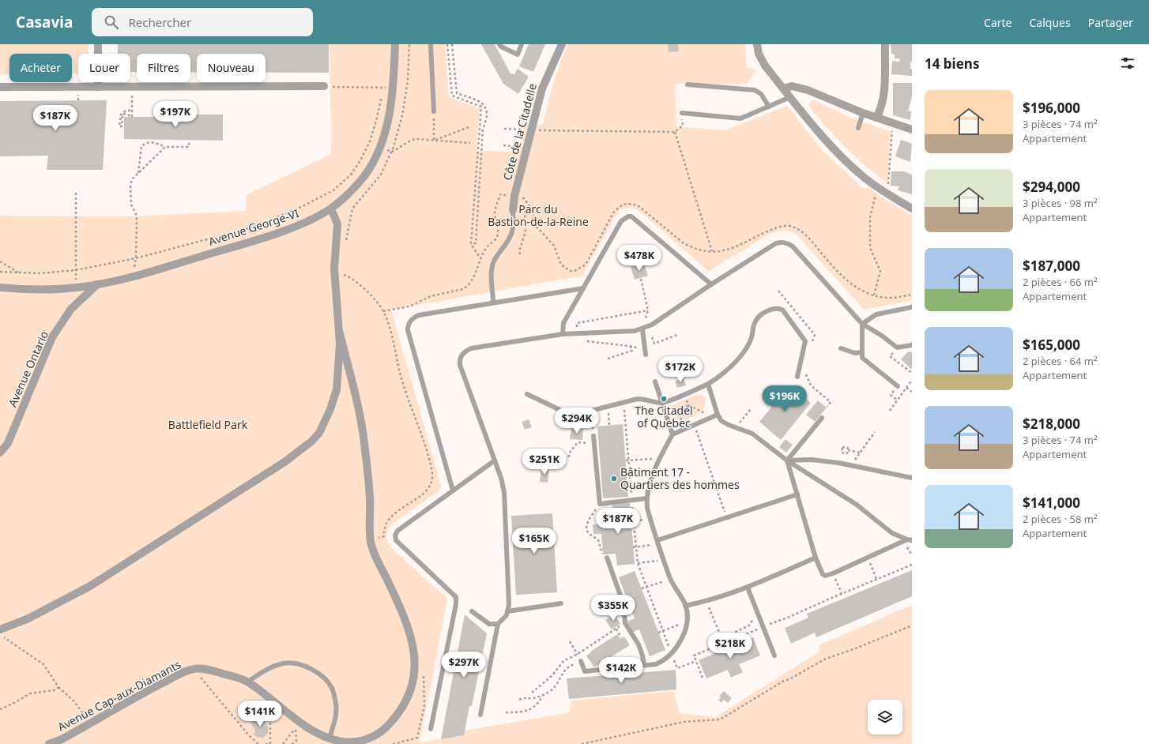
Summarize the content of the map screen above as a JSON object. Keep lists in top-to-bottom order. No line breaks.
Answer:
{"streets":{"street":["Côte de la Citadelle","Avenue George-VI","Avenue Ontario","Avenue Cap-aux-Diamants"]},"crossings":[["Avenue George-VI","Avenue Ontario"],["Avenue George-VI","Avenue Cap-aux-Diamants"]],"parks":["Parc du Bastion-de-la-Reine","Battlefield Park"],"places":["The Citadel of Quebec","Bâtiment 17 - Quartiers des hommes"],"page":{"header":"Casavia","search":"Rechercher","nav":["Carte","Calques","Partager"],"heading":"14 biens","chip":["Acheter","Louer","Filtres","Nouveau"],"list":[{"name":"$196,000","note":"3 pièces · 74 m² · Appartement"},{"name":"$294,000","note":"3 pièces · 98 m² · Appartement"},{"name":"$187,000","note":"2 pièces · 66 m² · Appartement"},{"name":"$165,000","note":"2 pièces · 64 m² · Appartement"},{"name":"$218,000","note":"3 pièces · 74 m² · Appartement"},{"name":"$141,000","note":"2 pièces · 58 m² · Appartement"}],"price":["$197K","$187K","$478K","$172K","$196K","$294K","$251K","$187K","$165K","$355K","$218K","$297K","$142K","$141K"]}}
